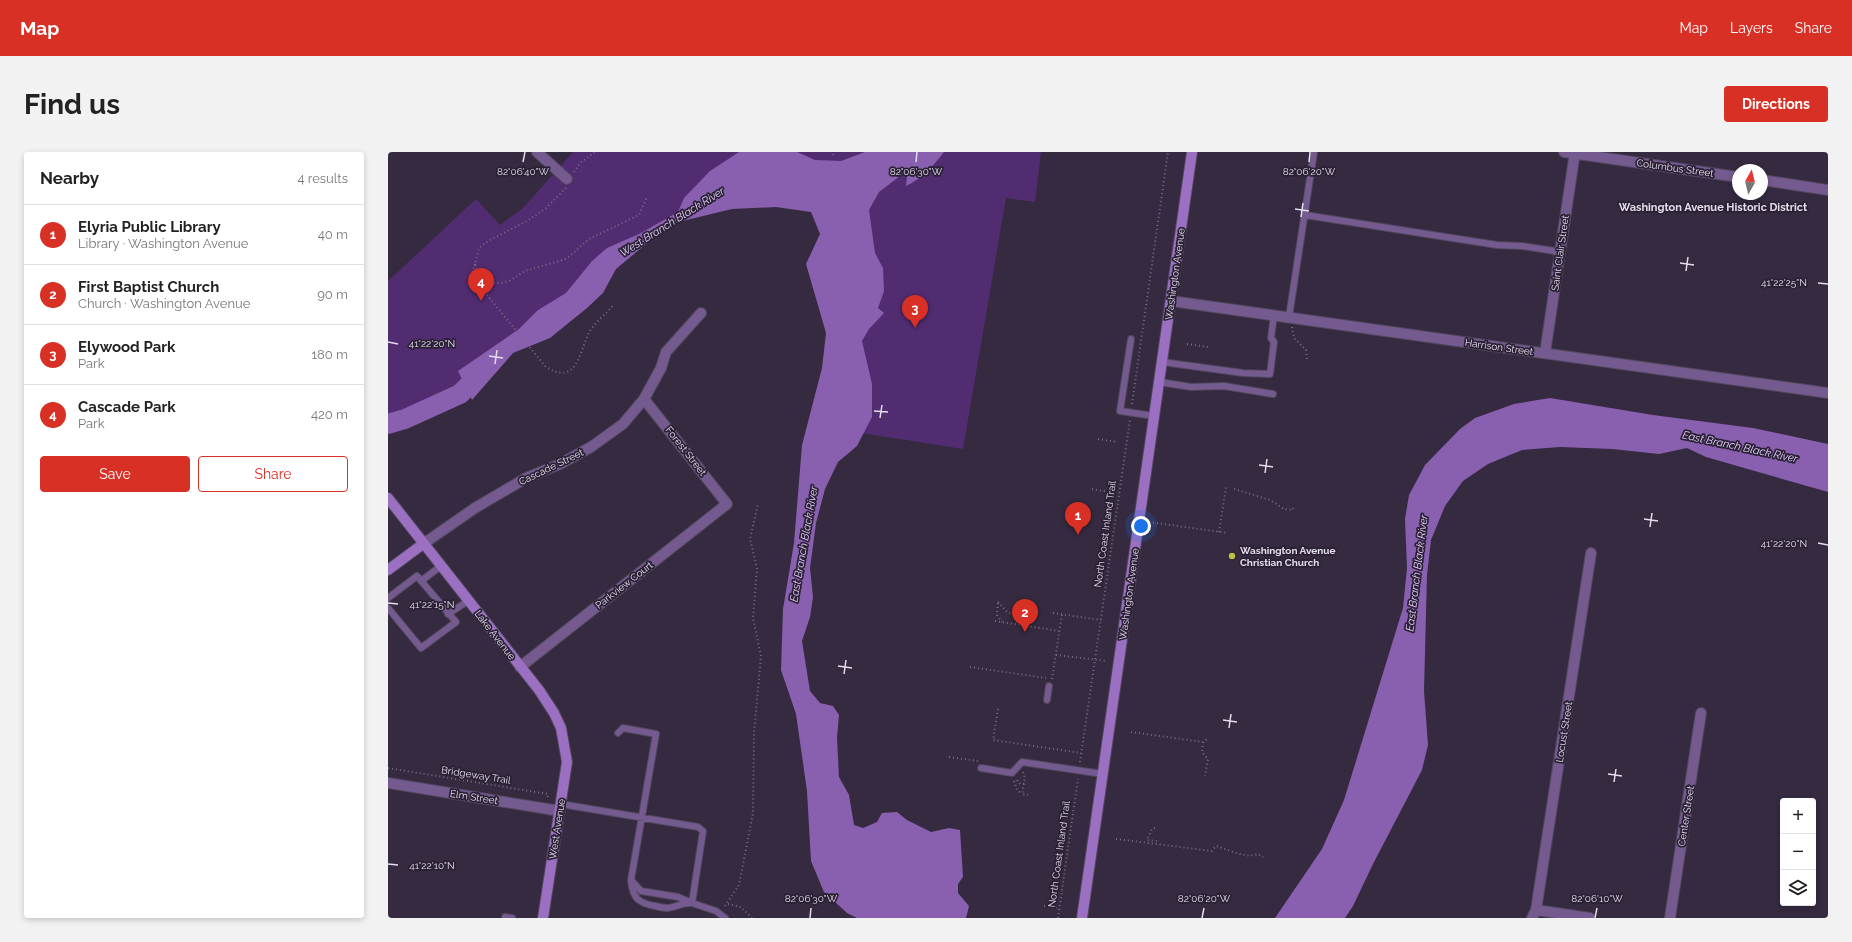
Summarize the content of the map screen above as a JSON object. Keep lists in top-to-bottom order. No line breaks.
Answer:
{"streets":{"street":["Columbus Street","Saint Clair Street","Washington Avenue","Harrison Street","Forest Street","Cascade Street","Parkview Court","Lake Avenue","Locust Street","Elm Street","Center Street","West Avenue"],"path":["North Coast Inland Trail","Bridgeway Trail"]},"crossings":[["Columbus Street","Saint Clair Street"],["Saint Clair Street","Harrison Street"],["Washington Avenue","Harrison Street"],["Forest Street","Cascade Street"],["Forest Street","Parkview Court"],["Cascade Street","Lake Avenue"],["Parkview Court","Lake Avenue"],["Lake Avenue","West Avenue"],["Bridgeway Trail","Elm Street"],["Elm Street","West Avenue"]],"districts":["Washington Avenue Historic District"],"water":["West Branch Black River","East Branch Black River"],"places":["Washington Avenue Christian Church"],"north":"top","page":{"header":"Map","nav":["Map","Layers","Share"],"buttons":["Directions",["Save","Share"]],"title":"Find us","heading":["Nearby","4 results"],"list":[{"mark":"1","name":"Elyria Public Library","note":"Library · Washington Avenue","value":"40 m"},{"mark":"2","name":"First Baptist Church","note":"Church · Washington Avenue","value":"90 m"},{"mark":"3","name":"Elywood Park","note":"Park","value":"180 m"},{"mark":"4","name":"Cascade Park","note":"Park","value":"420 m"}],"pins":["4","3","1","2"],"map_buttons":["+","−"]},"coordinates":["82°06'40\"W","82°06'30\"W","82°06'20\"W","41°22'25\"N","41°22'20\"N","41°22'15\"N","41°22'10\"N","82°06'10\"W"]}
